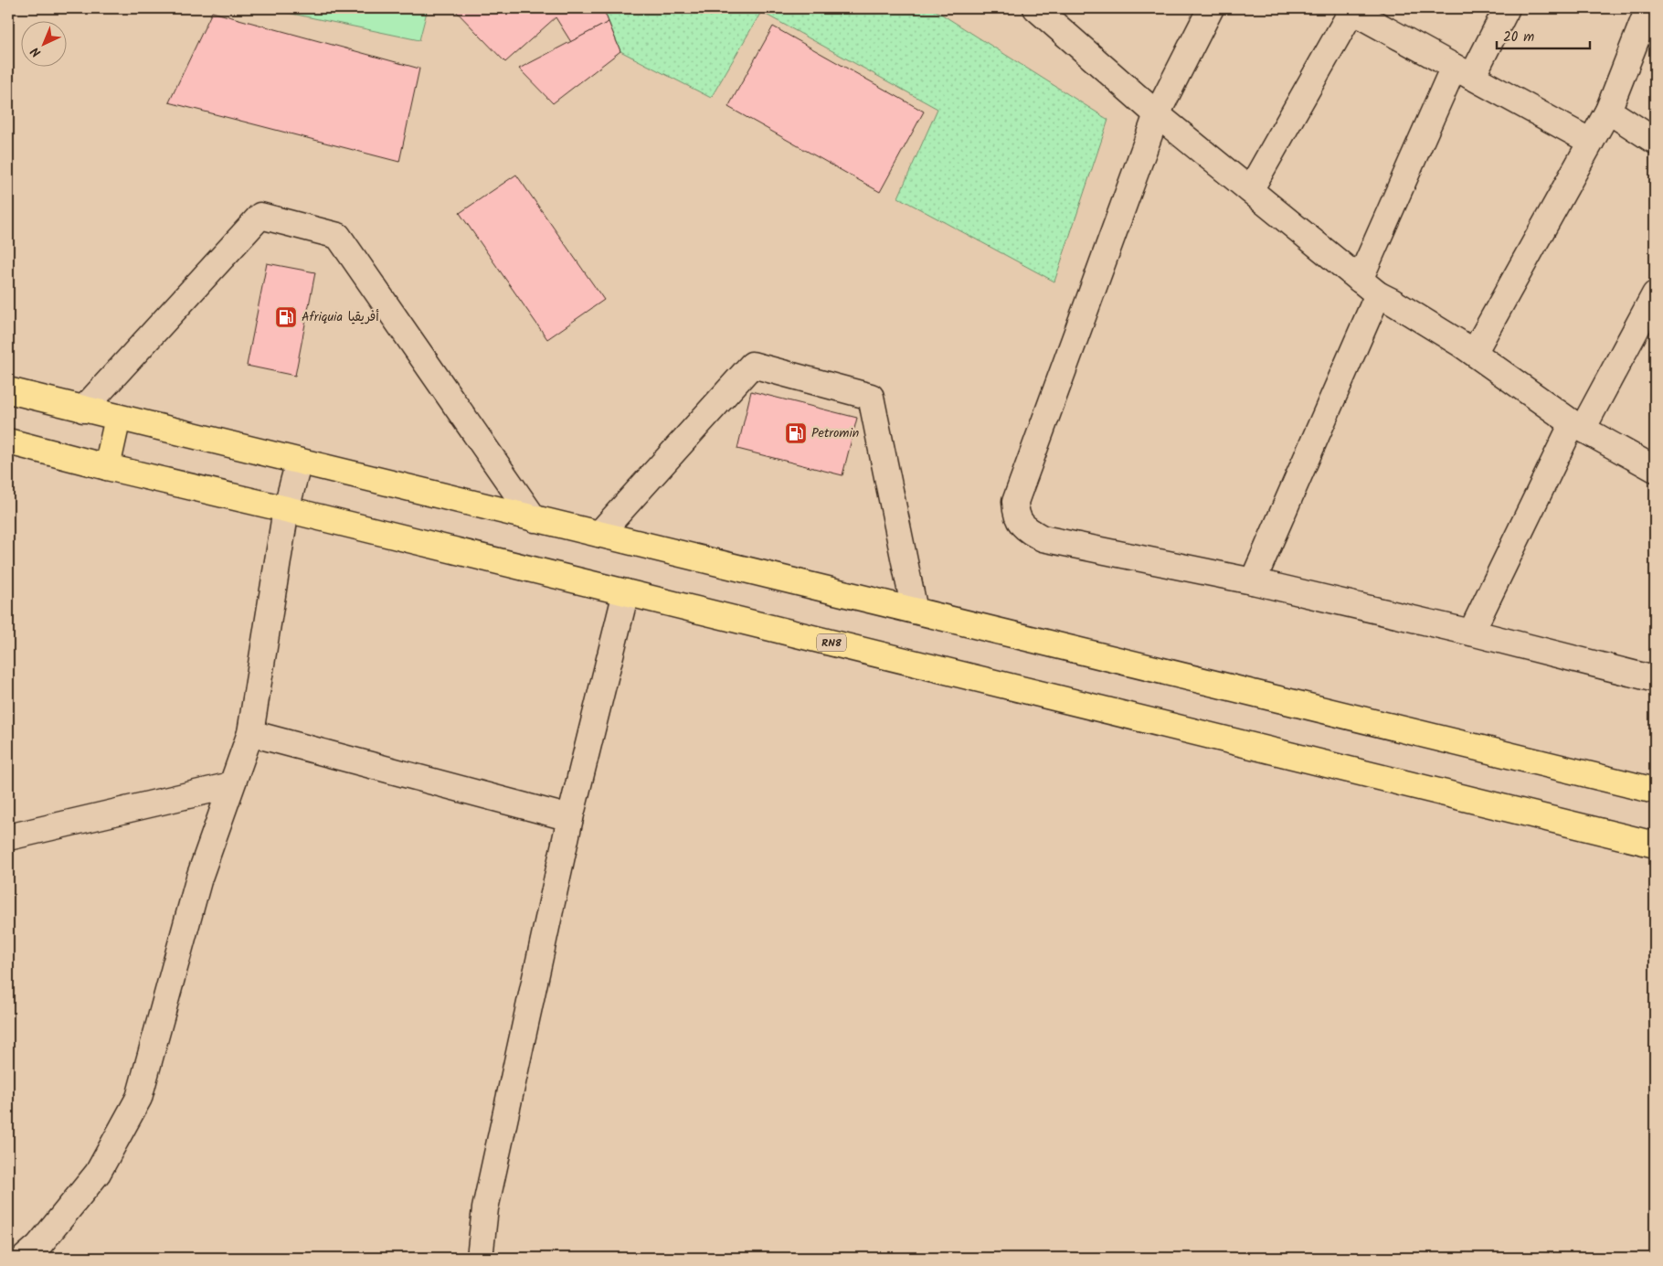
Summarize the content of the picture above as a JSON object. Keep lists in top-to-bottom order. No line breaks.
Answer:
{"streets":{"main road":["RN8"]},"places":{"fuel station":["Afriquia أفريقيا","Petromin"]},"scale_bar":"20 m","north":"bottom left"}
